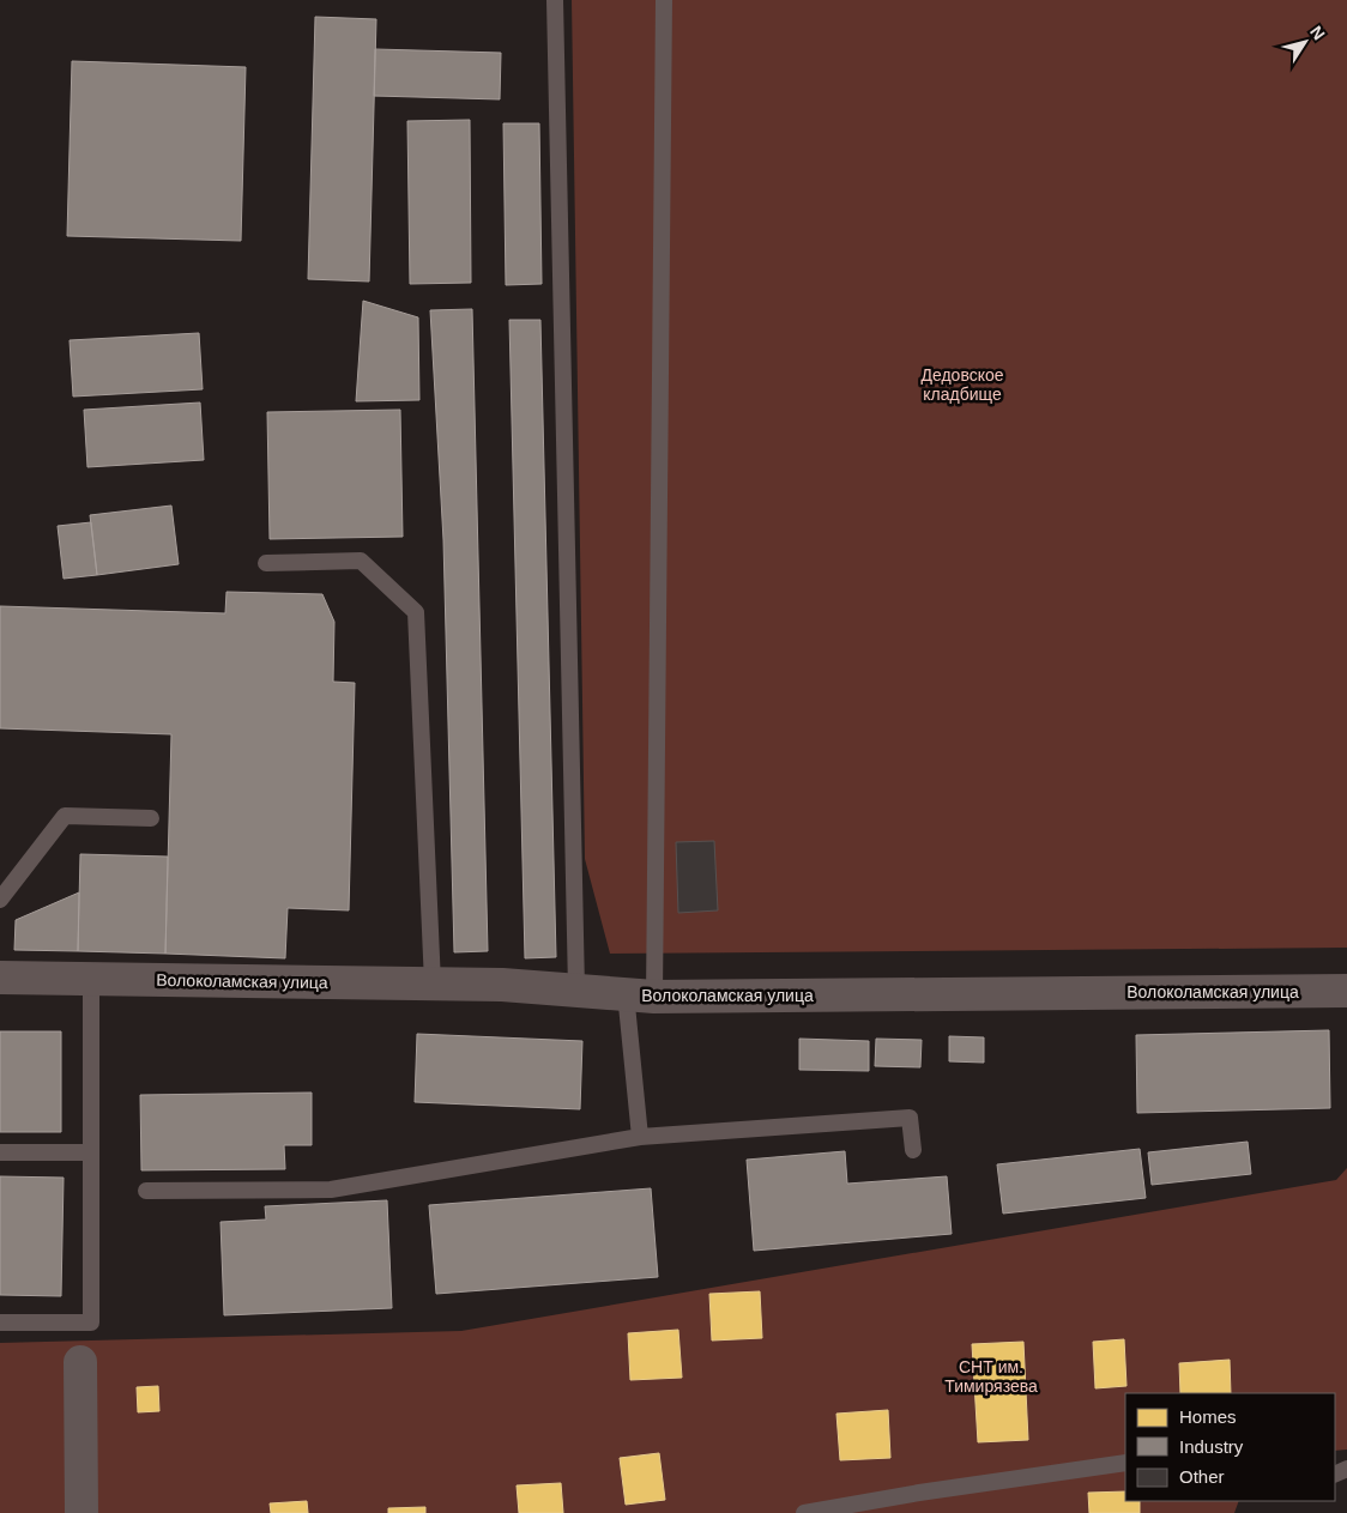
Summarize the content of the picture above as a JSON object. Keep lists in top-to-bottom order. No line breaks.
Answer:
{"streets":{"street":["Волоколамская улица"]},"parks":["Дедовское кладбище","СНТ им. Тимирязева"],"legend":["Homes","Industry","Other"],"north":"top right"}
